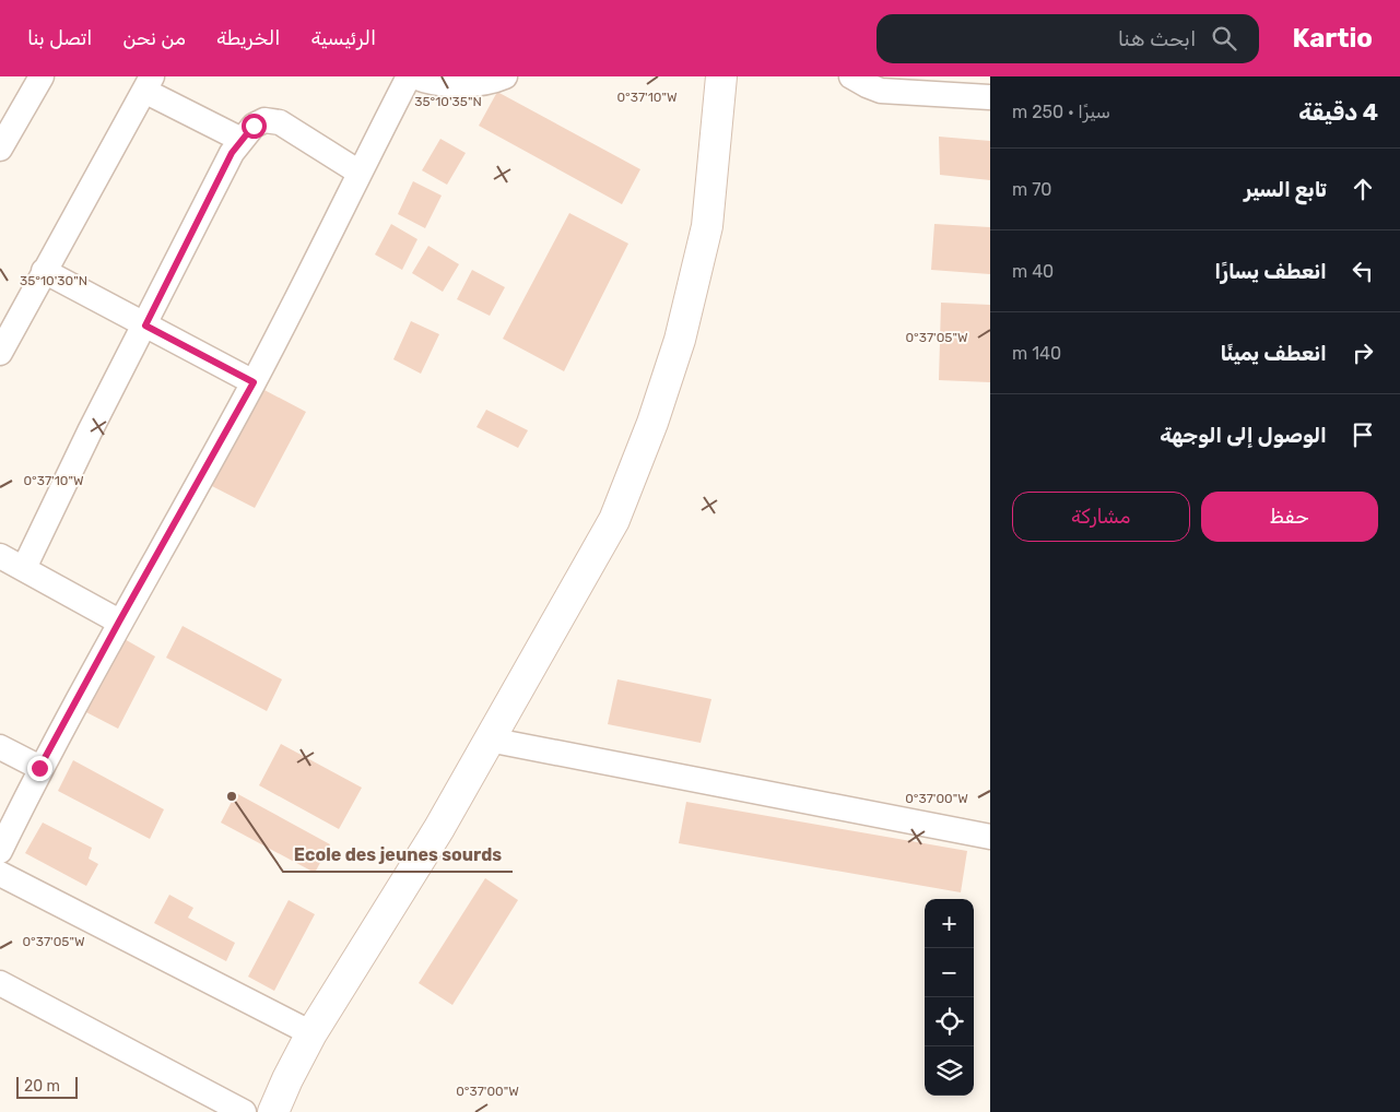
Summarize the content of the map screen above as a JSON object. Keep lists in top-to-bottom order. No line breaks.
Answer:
{"places":["Ecole des jeunes sourds"],"scale_bar":"20 m","page":{"header":"Kartio","search":"ابحث هنا","nav":["الرئيسية","الخريطة","من نحن","اتصل بنا"],"heading":["4 دقيقة","سيرًا · 250 m"],"list":[["تابع السير","70 m"],["انعطف يسارًا","40 m"],["انعطف يمينًا","140 m"],"الوصول إلى الوجهة"],"buttons":["حفظ","مشاركة"],"map_buttons":["+","−"],"scale":"20 m"},"coordinates":["0°37'10\"W","35°10'35\"N","35°10'30\"N","0°37'05\"W","0°37'00\"W"]}
